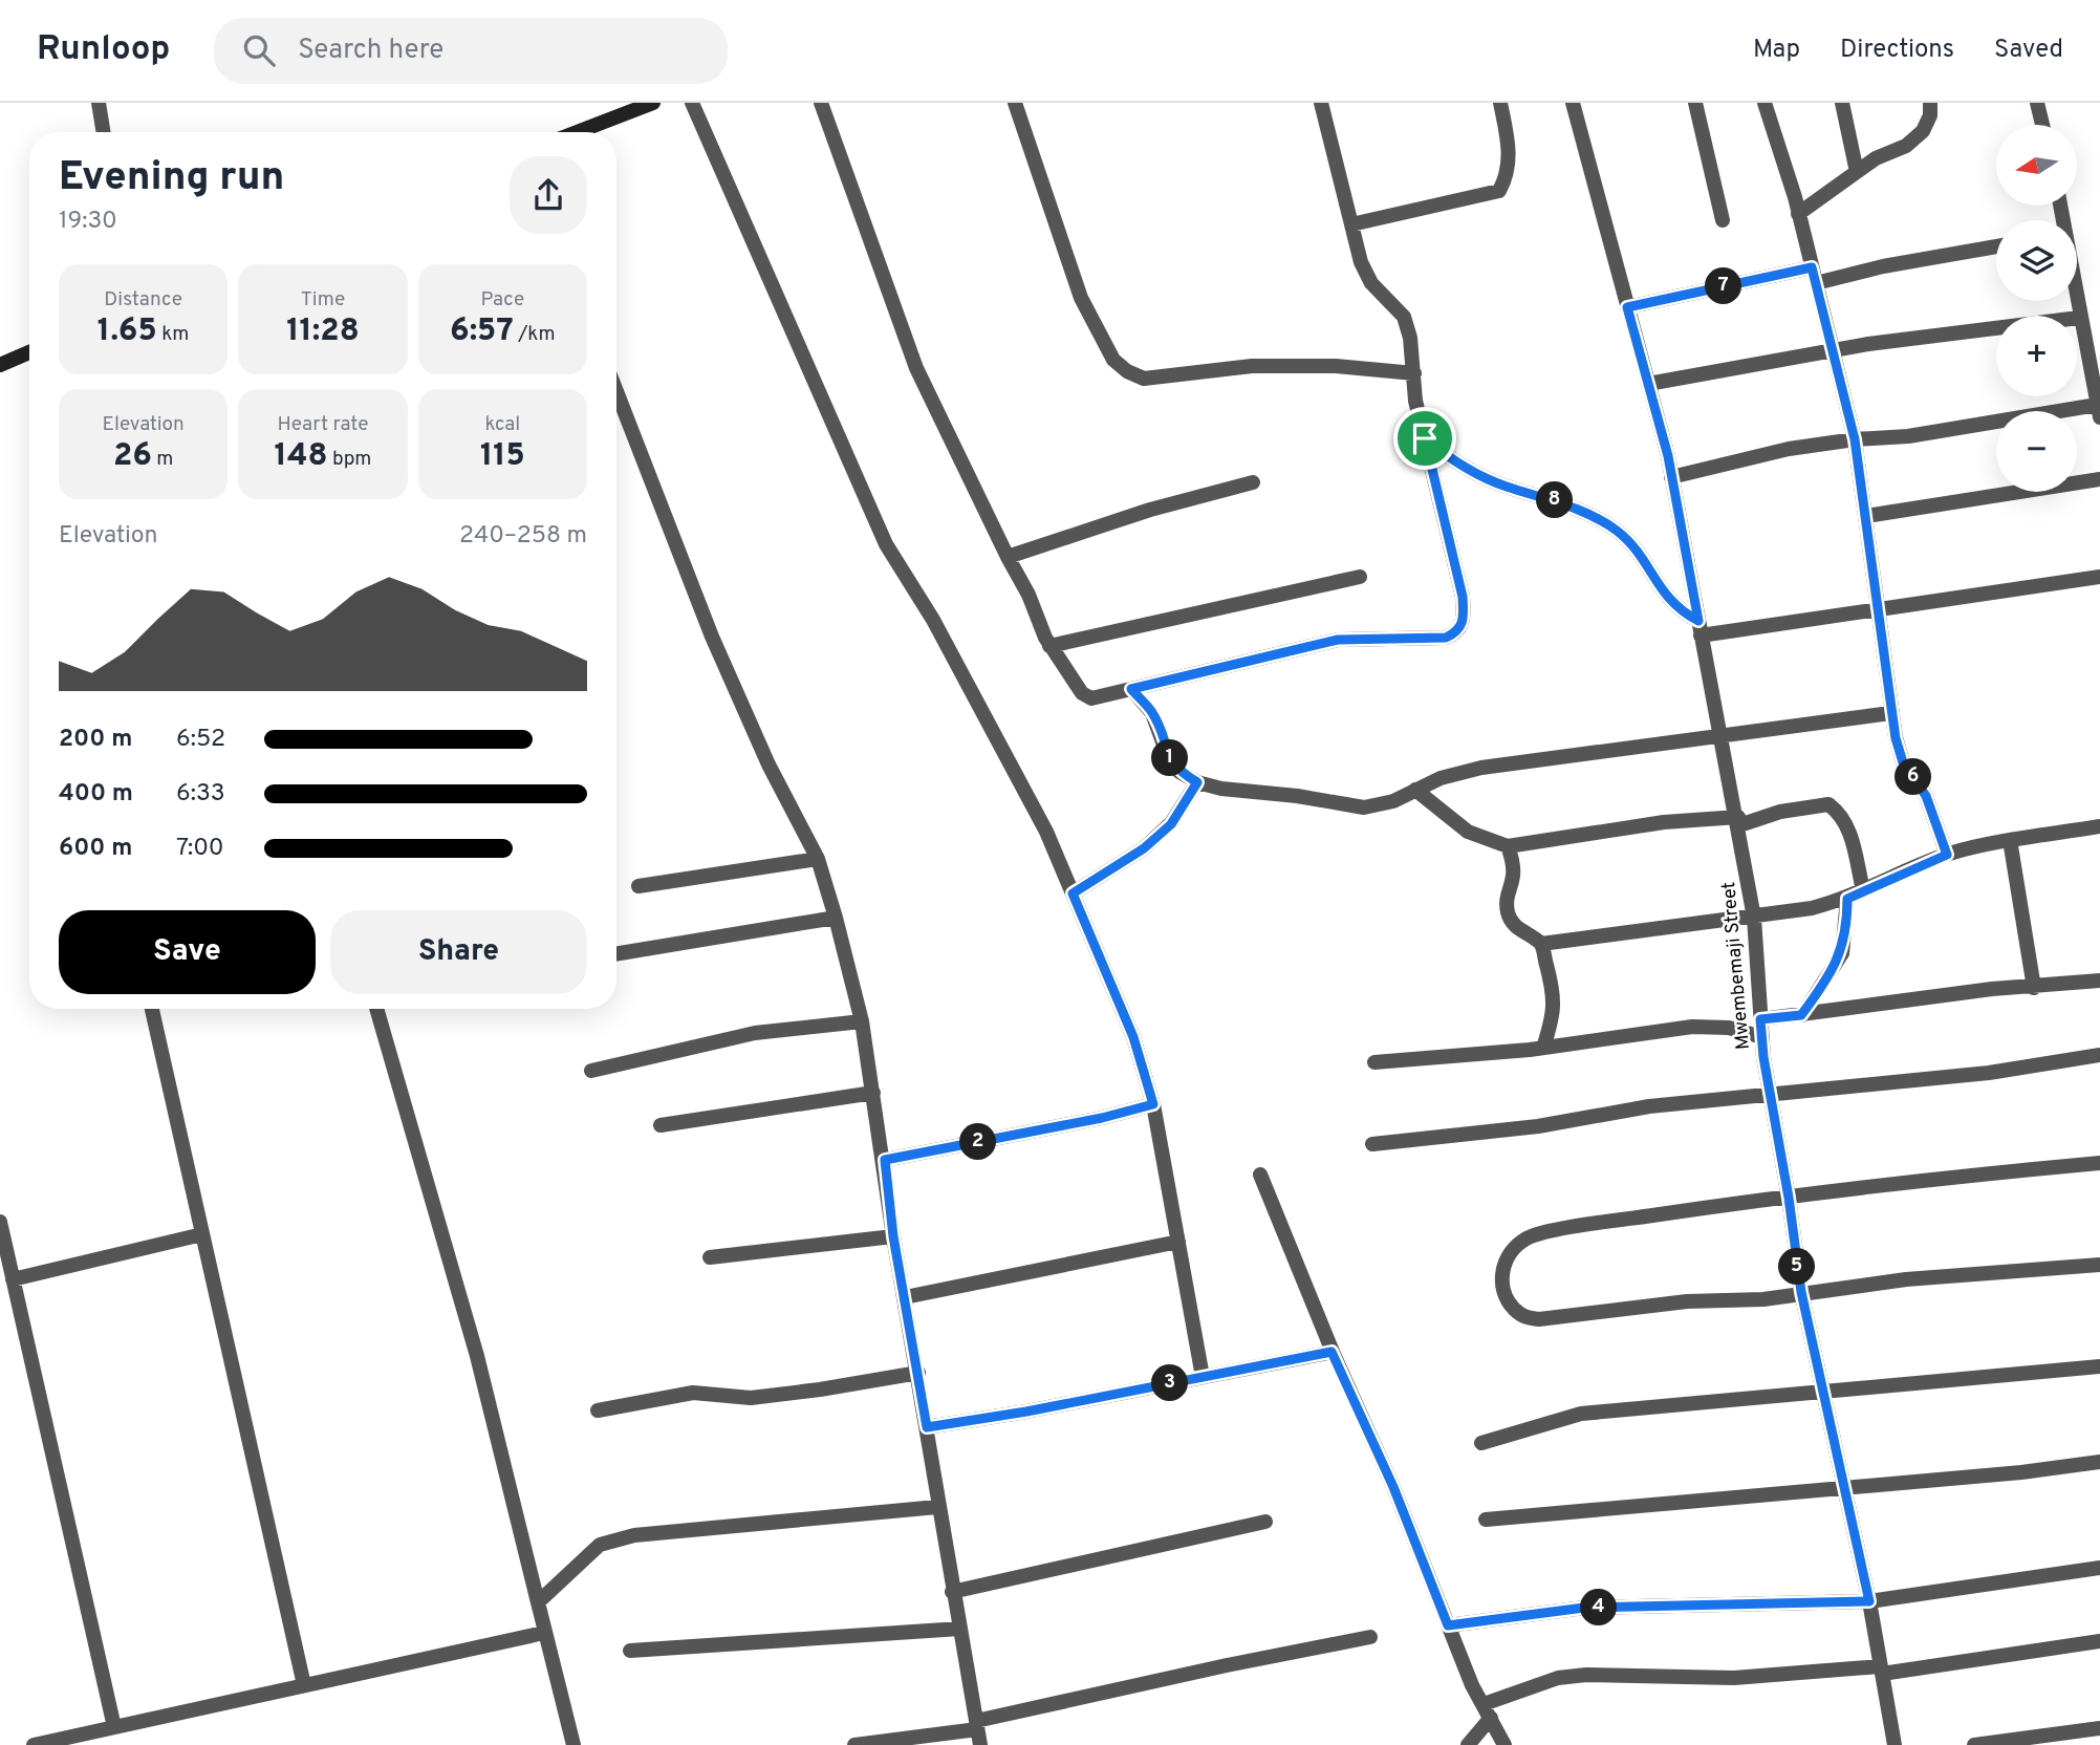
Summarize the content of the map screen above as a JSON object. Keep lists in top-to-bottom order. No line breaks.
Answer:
{"streets":{"street":["Mwembemaji Street"]},"north":"left","page":{"header":"Runloop","search":"Search here","nav":["Map","Directions","Saved"],"map_buttons":["+","−"],"heading":["Evening run","19:30"],"stats":[["Distance","1.65 km"],["Time","11:28"],["Pace","6:57 /km"],["Elevation","26 m"],["Heart rate","148 bpm"],["kcal","115"]],"pins":["7","8","1","6","2","5","3","4"],"chart":["Elevation","240–258 m"],"list":[{"name":"200 m","note":"6:52"},{"name":"400 m","note":"6:33"},{"name":"600 m","note":"7:00"}],"buttons":["Save","Share"]}}
